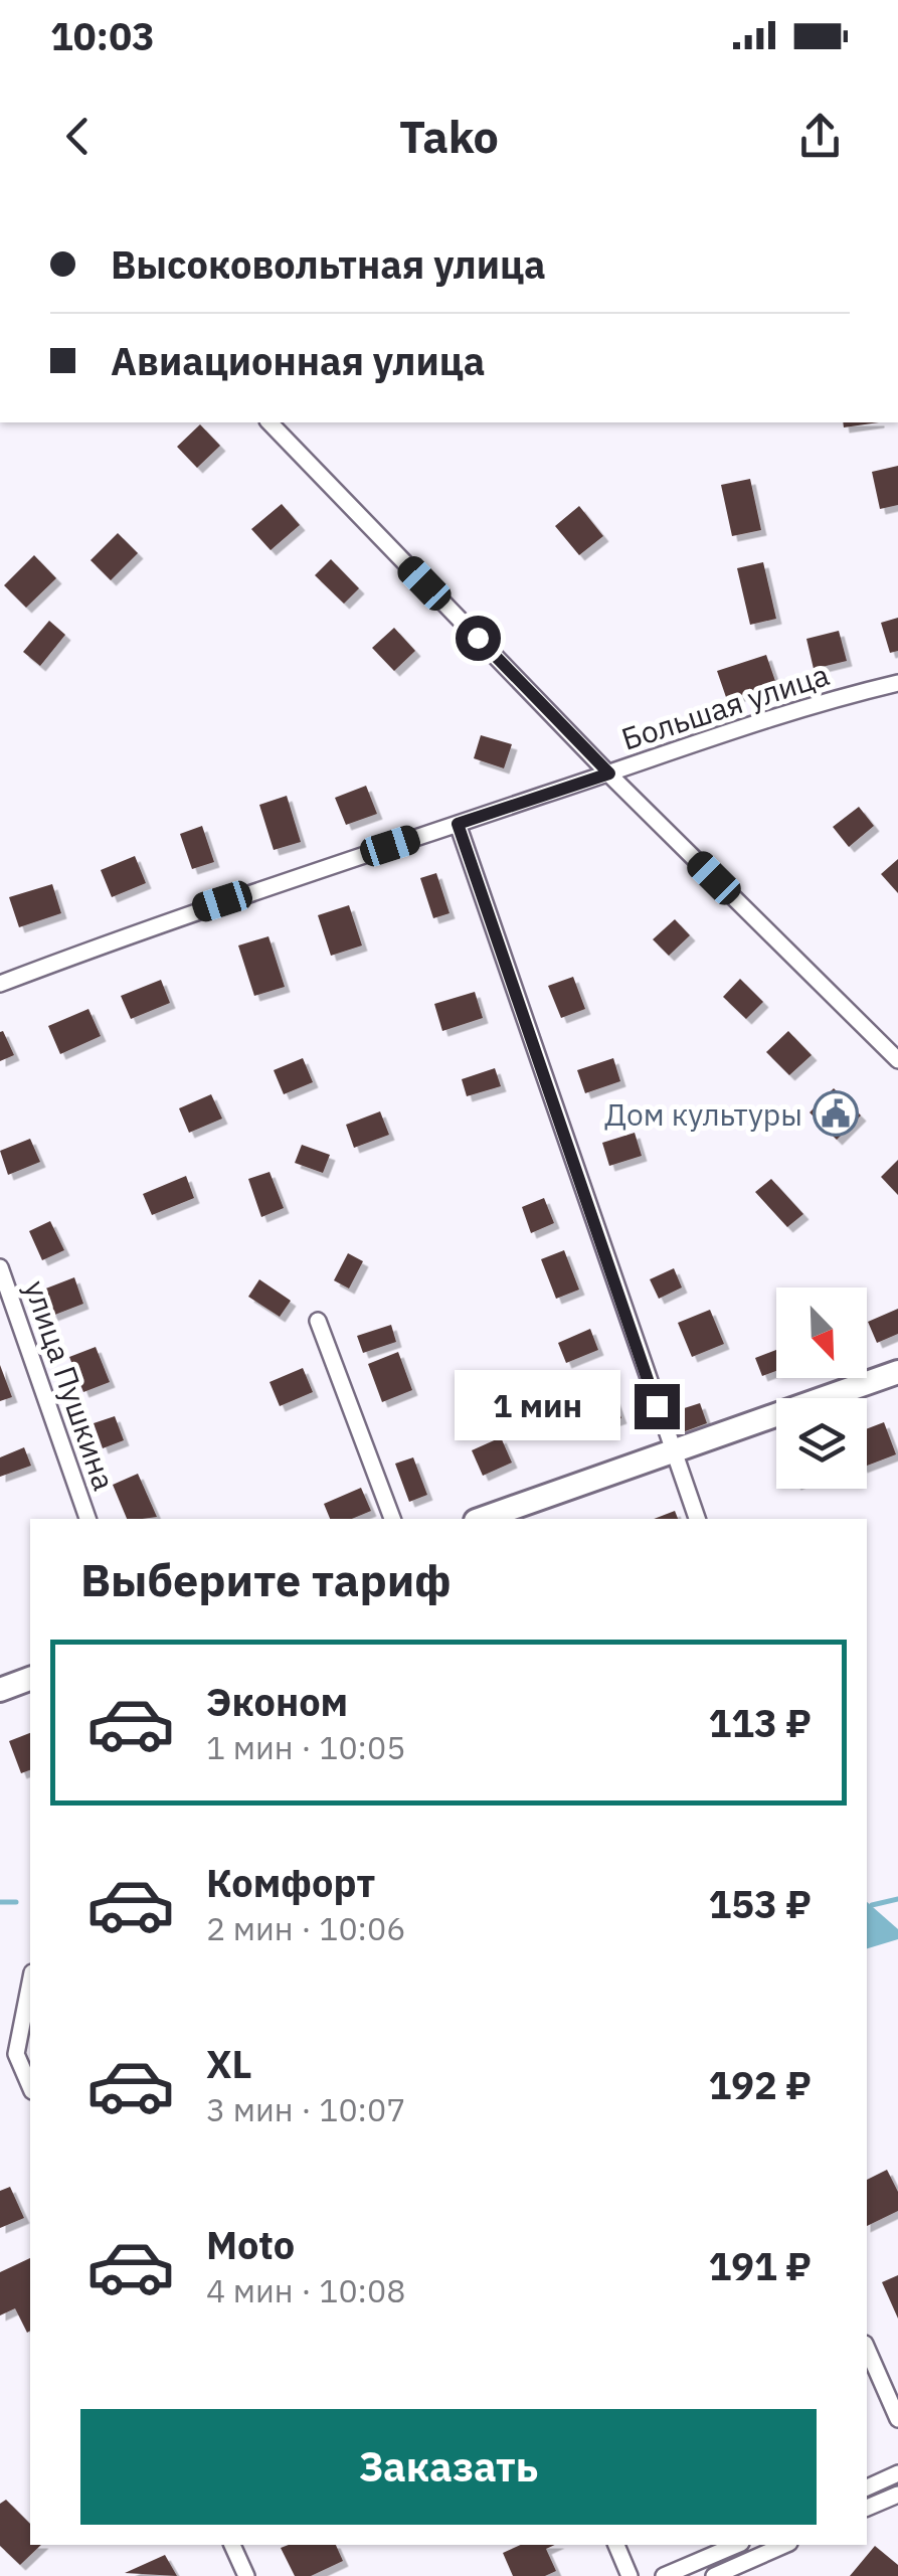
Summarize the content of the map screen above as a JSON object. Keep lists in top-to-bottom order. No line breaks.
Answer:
{"streets":{"street":["Большая улица","улица Пушкина"]},"places":{"public building":["Дом культуры"]},"north":"bottom right","page":{"status":"10:03","header":"Tako","banner":["Высоковольтная улица","Авиационная улица"],"bubble":"1 мин","heading":"Выберите тариф","list":[{"name":"Эконом","note":"1 мин · 10:05","value":"113 ₽"},{"name":"Комфорт","note":"2 мин · 10:06","value":"153 ₽"},{"name":"XL","note":"3 мин · 10:07","value":"192 ₽"},{"name":"Moto","note":"4 мин · 10:08","value":"191 ₽"}],"buttons":"Заказать"}}
